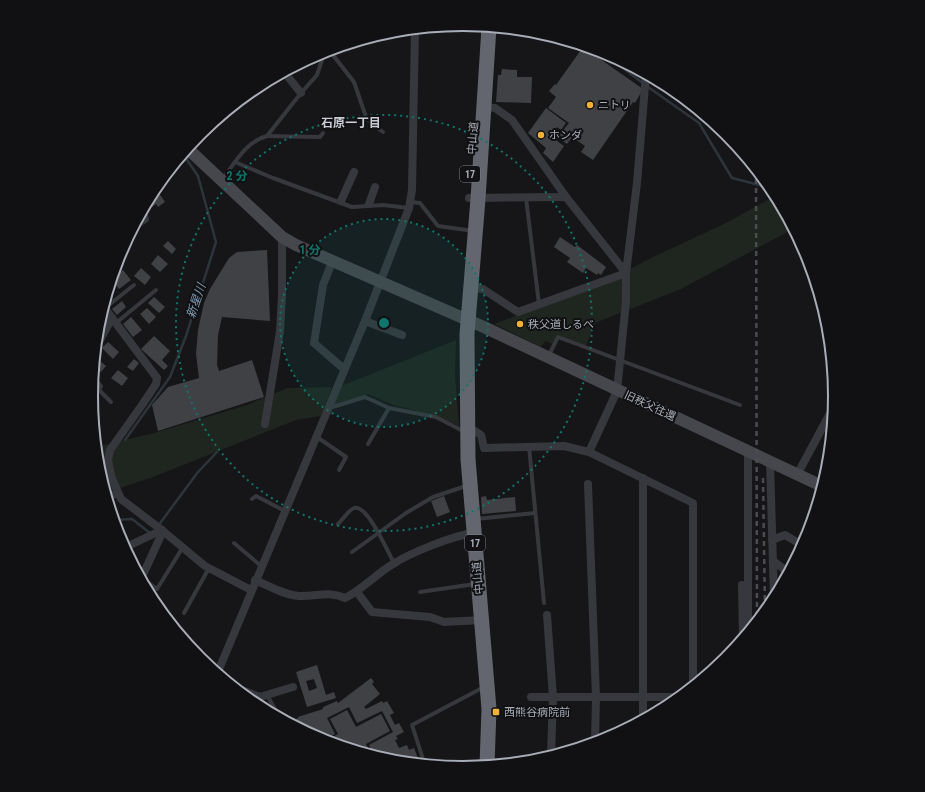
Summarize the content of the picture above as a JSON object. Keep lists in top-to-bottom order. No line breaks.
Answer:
{"streets":{"highway":["中山道","17"],"street":["旧秩父往還"]},"crossings":[["中山道","旧秩父往還"]],"districts":["石原一丁目"],"water":["新星川"],"places":{"other":["ニトリ","ホンダ","秩父道しるべ"],"transit":["西熊谷病院前"]},"rings":["2 分","1 分"]}
